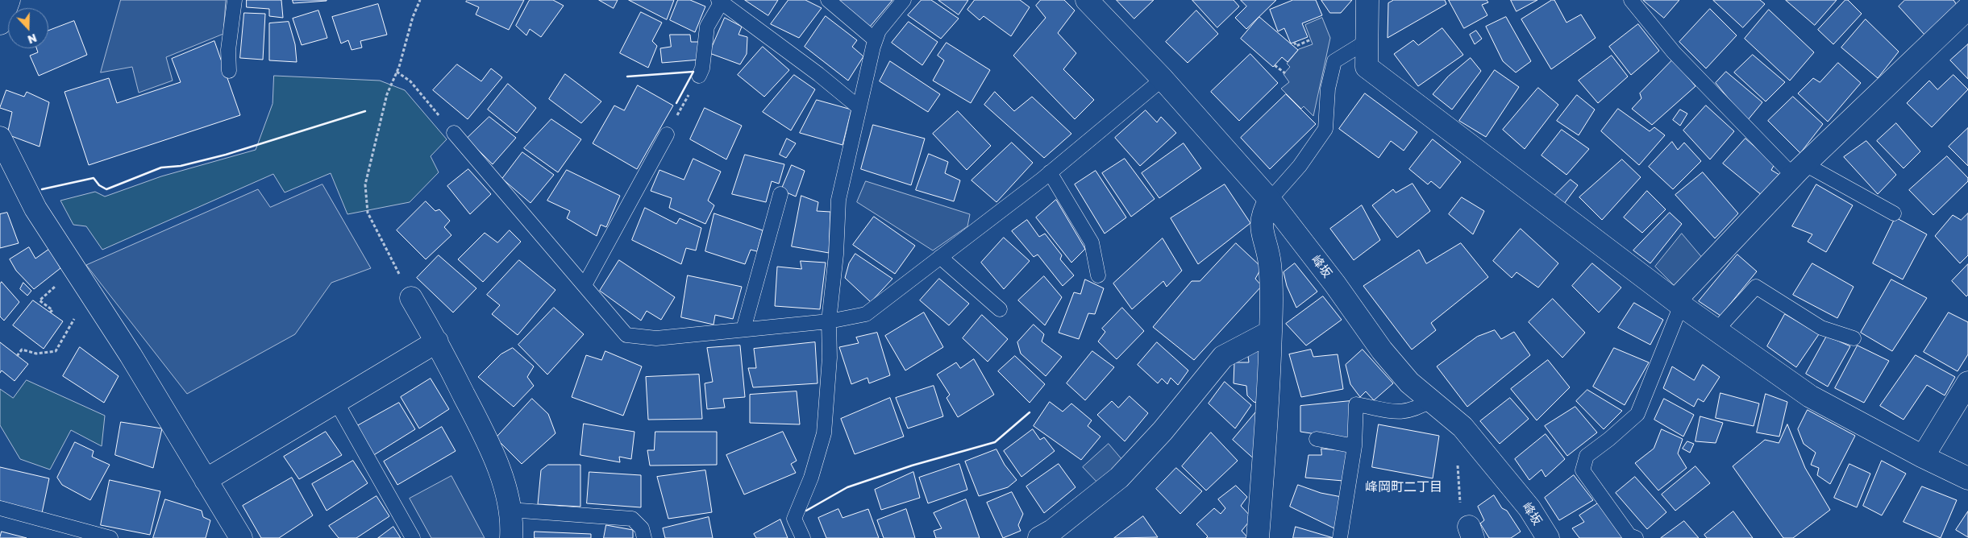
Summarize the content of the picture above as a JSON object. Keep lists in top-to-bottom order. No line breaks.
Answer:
{"streets":{"street":["峰坂"]},"districts":["峰岡町二丁目"],"north":"bottom"}
